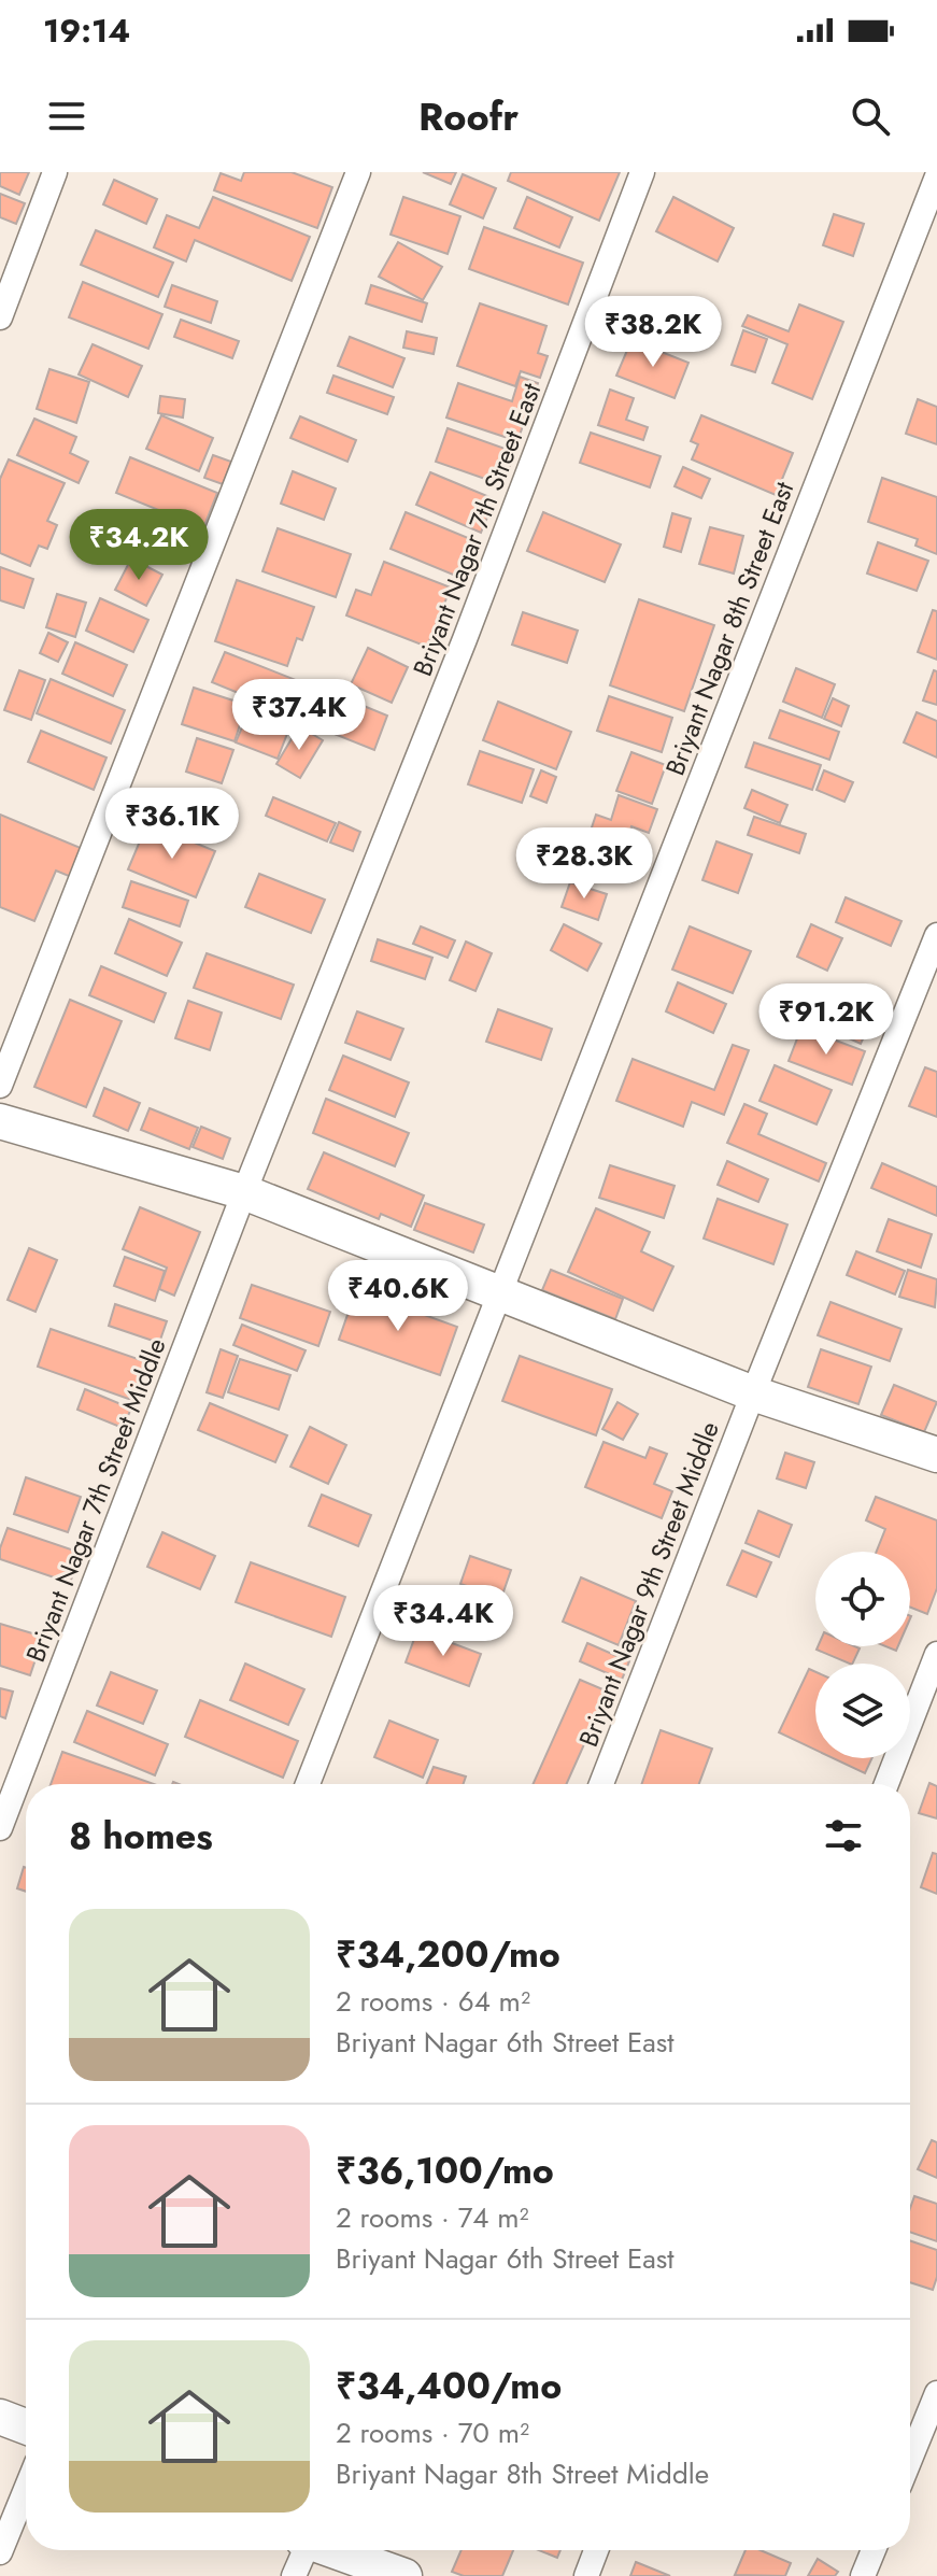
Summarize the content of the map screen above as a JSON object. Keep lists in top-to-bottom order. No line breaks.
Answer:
{"streets":{"street":["Briyant Nagar 7th Street East","Briyant Nagar 8th Street East","Briyant Nagar 7th Street Middle","Briyant Nagar 9th Street Middle"]},"crossings":[["Briyant Nagar 7th Street East","Briyant Nagar 7th Street Middle"]],"page":{"status":"19:14","header":"Roofr","price":["₹38.2K","₹34.2K","₹37.4K","₹36.1K","₹28.3K","₹91.2K","₹40.6K","₹34.4K"],"heading":"8 homes","list":[{"name":"₹34,200/mo","note":"2 rooms · 64 m² · Briyant Nagar 6th Street East"},{"name":"₹36,100/mo","note":"2 rooms · 74 m² · Briyant Nagar 6th Street East"},{"name":"₹34,400/mo","note":"2 rooms · 70 m² · Briyant Nagar 8th Street Middle"}]}}
